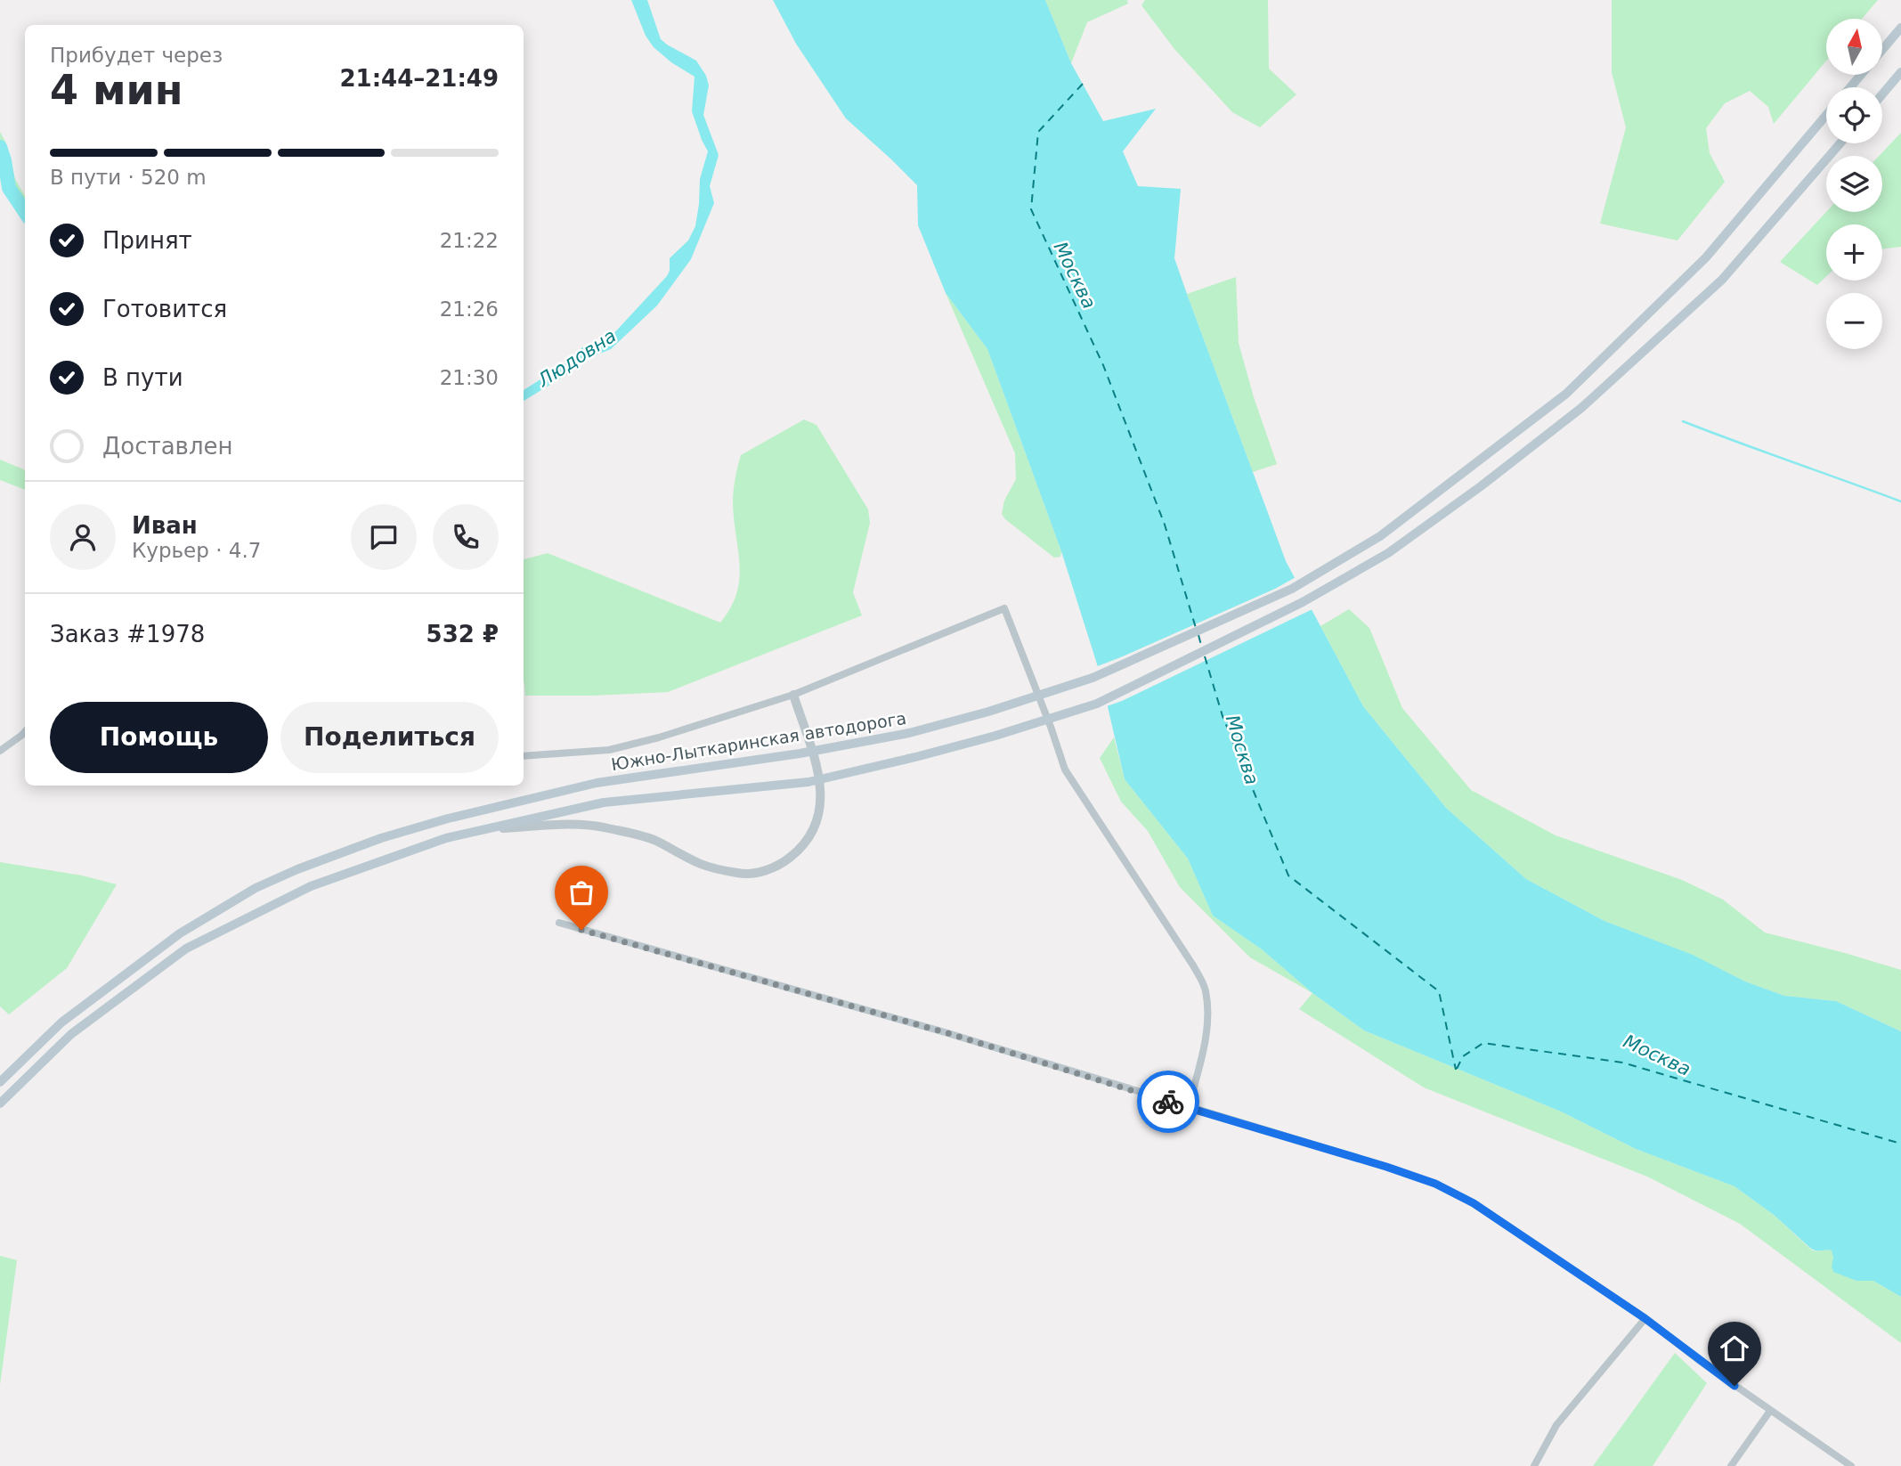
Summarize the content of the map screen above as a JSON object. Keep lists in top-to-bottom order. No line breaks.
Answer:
{"streets":{"main road":["Южно-Лыткаринская автодорога"]},"water":["Москва","Людовна"],"north":"top","page":{"map_buttons":["+","−"],"heading":["4 мин","Прибудет через","21:44–21:49"],"panel":["Иван","Курьер · 4.7","Заказ #1978","532 ₽"],"bar":"В пути · 520 m","list":[["Принят","21:22"],["Готовится","21:26"],["В пути","21:30"],"Доставлен"],"buttons":["Помощь","Поделиться"]}}
